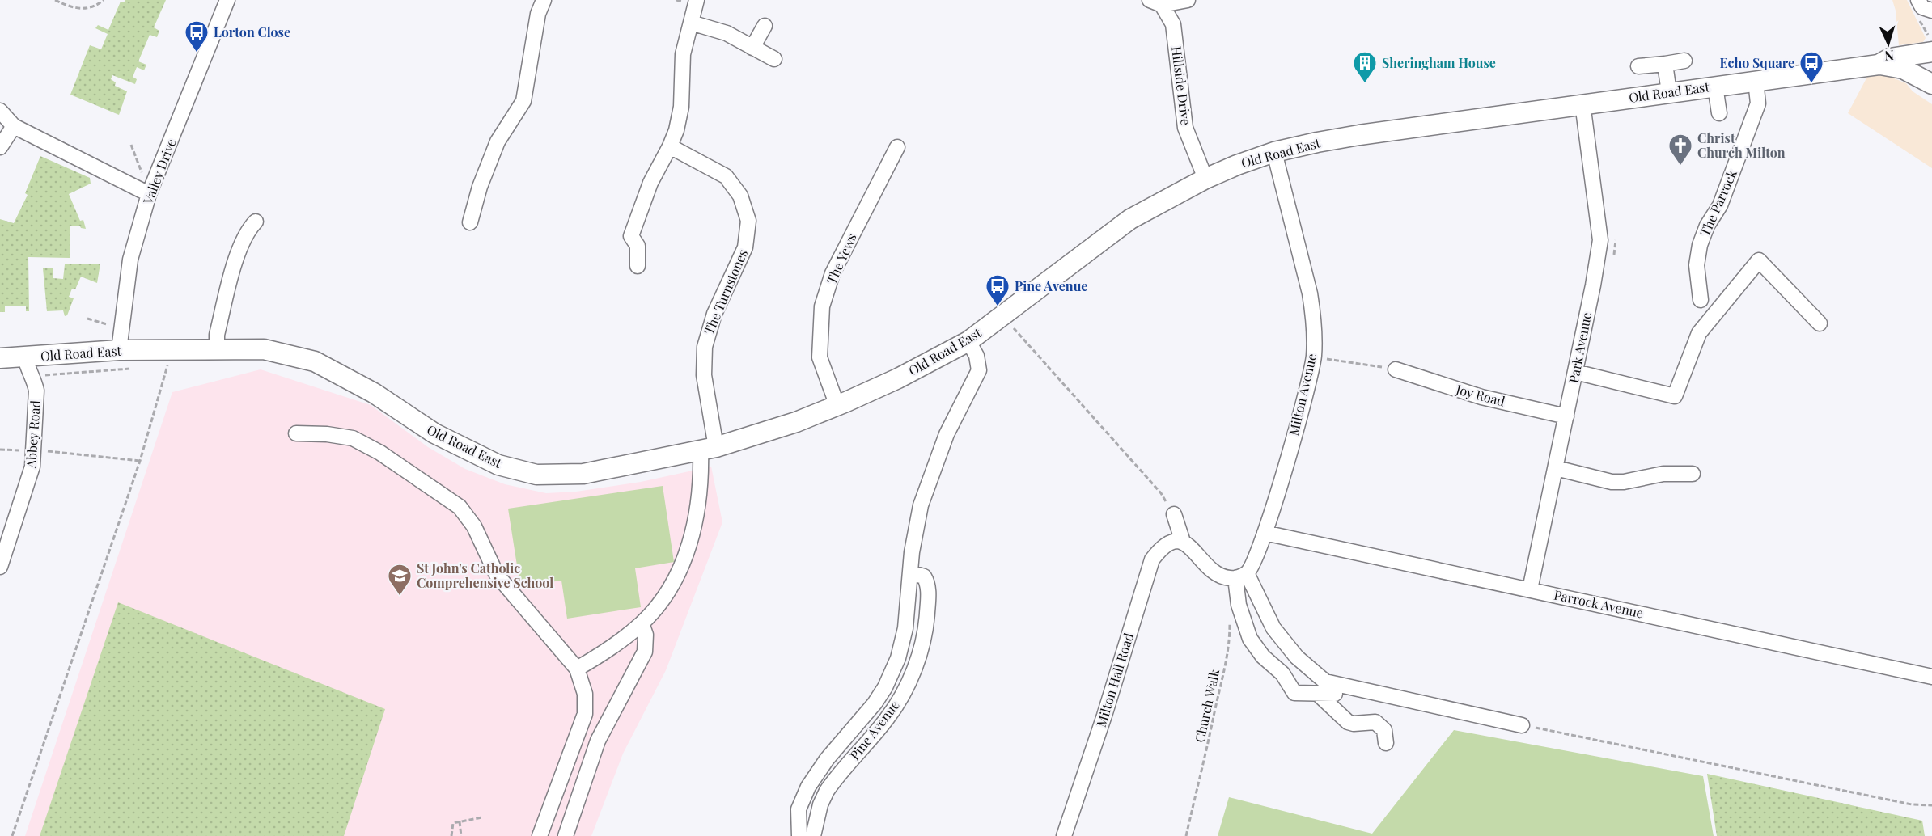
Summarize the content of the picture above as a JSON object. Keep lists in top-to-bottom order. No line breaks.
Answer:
{"streets":{"main road":["Old Road East"],"street":["Hillside Drive","Valley Drive","The Parrock","The Yews","The Turnstones","Park Avenue","Milton Avenue","Joy Road","Abbey Road","Parrock Avenue","Milton Hall Road","Pine Avenue"],"path":["Church Walk"]},"crossings":[["Hillside Drive","Old Road East"],["Old Road East","Valley Drive"],["Old Road East","The Parrock"],["Old Road East","The Yews"],["Old Road East","The Turnstones"],["Old Road East","Park Avenue"],["Old Road East","Milton Avenue"],["Old Road East","Abbey Road"],["Old Road East","Pine Avenue"],["Park Avenue","Joy Road"],["Park Avenue","Parrock Avenue"],["Milton Avenue","Parrock Avenue"]],"places":{"bus stop":["Lorton Close","Echo Square","Pine Avenue"],"building":["Sheringham House"],"church":["Christ Church Milton"],"school or university":["St John's Catholic Comprehensive School"]},"north":"bottom"}
